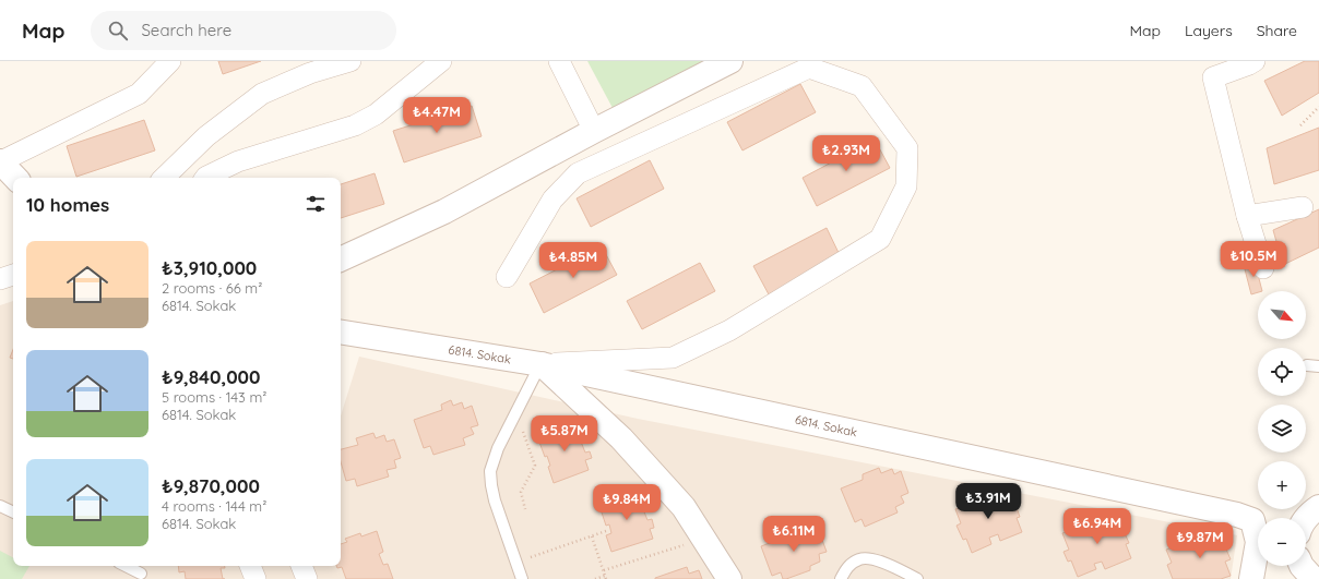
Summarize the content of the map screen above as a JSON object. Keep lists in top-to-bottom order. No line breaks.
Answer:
{"streets":{"street":["6814. Sokak"]},"north":"bottom right","page":{"header":"Map","search":"Search here","nav":["Map","Layers","Share"],"price":["₺4.47M","₺2.93M","₺10.5M","₺4.85M","₺5.87M","₺3.91M","₺9.84M","₺6.94M","₺6.11M","₺9.87M"],"heading":"10 homes","list":[{"name":"₺3,910,000","note":"2 rooms · 66 m² · 6814. Sokak"},{"name":"₺9,840,000","note":"5 rooms · 143 m² · 6814. Sokak"},{"name":"₺9,870,000","note":"4 rooms · 144 m² · 6814. Sokak"}],"map_buttons":["+","−"]}}
